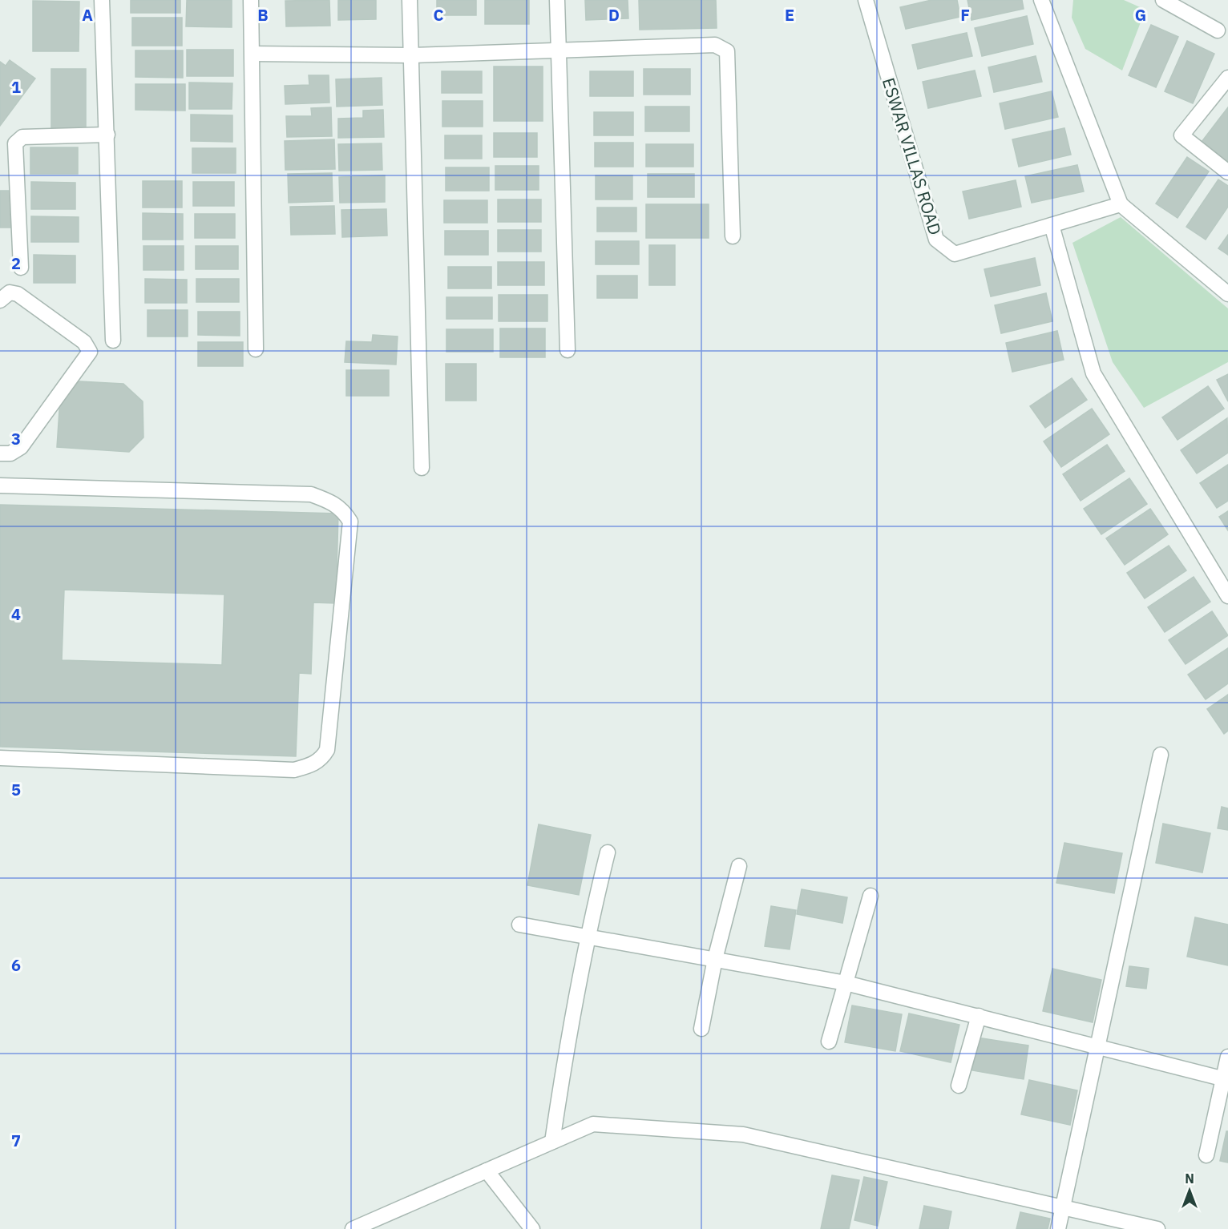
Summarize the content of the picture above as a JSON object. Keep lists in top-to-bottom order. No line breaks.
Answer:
{"streets":{"street":["ESWAR VILLAS ROAD"]},"north":"top","grid":{"columns":["A","B","C","D","E","F","G"],"rows":["1","2","3","4","5","6","7"]}}
